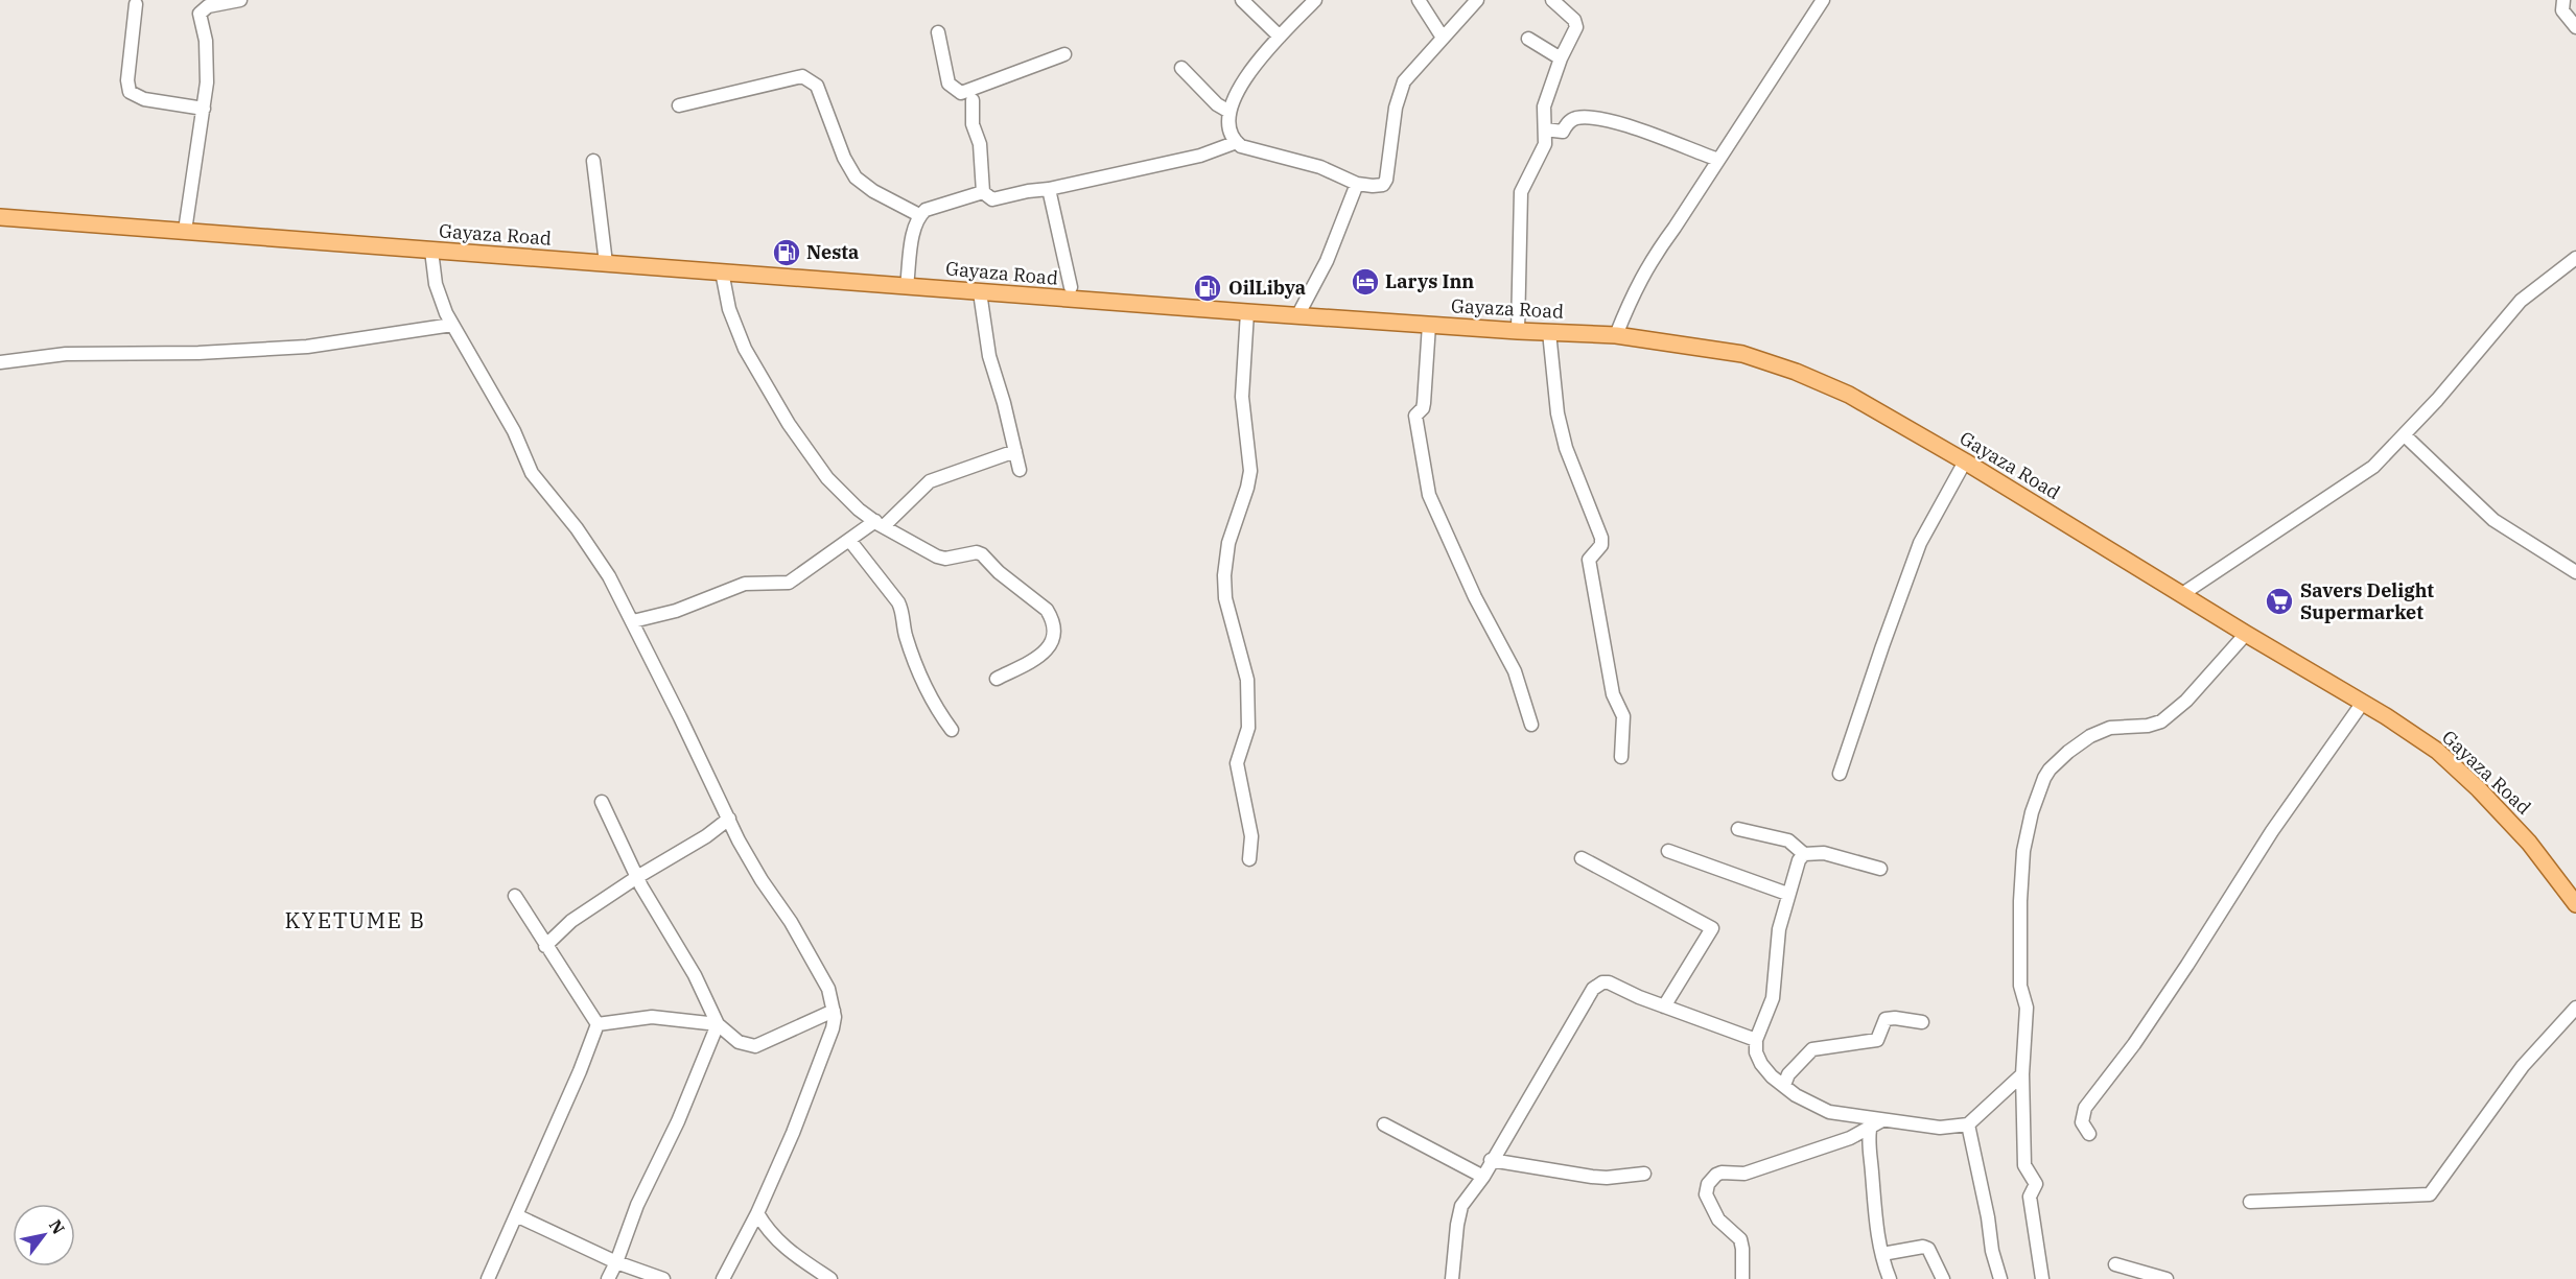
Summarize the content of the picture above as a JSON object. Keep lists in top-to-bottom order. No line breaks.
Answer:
{"streets":{"main road":["Gayaza Road"]},"districts":["KYETUME B"],"places":{"fuel station":["Nesta","OilLibya"],"hotel":["Larys Inn"],"supermarket":["Savers Delight Supermarket"]},"north":"top right"}
